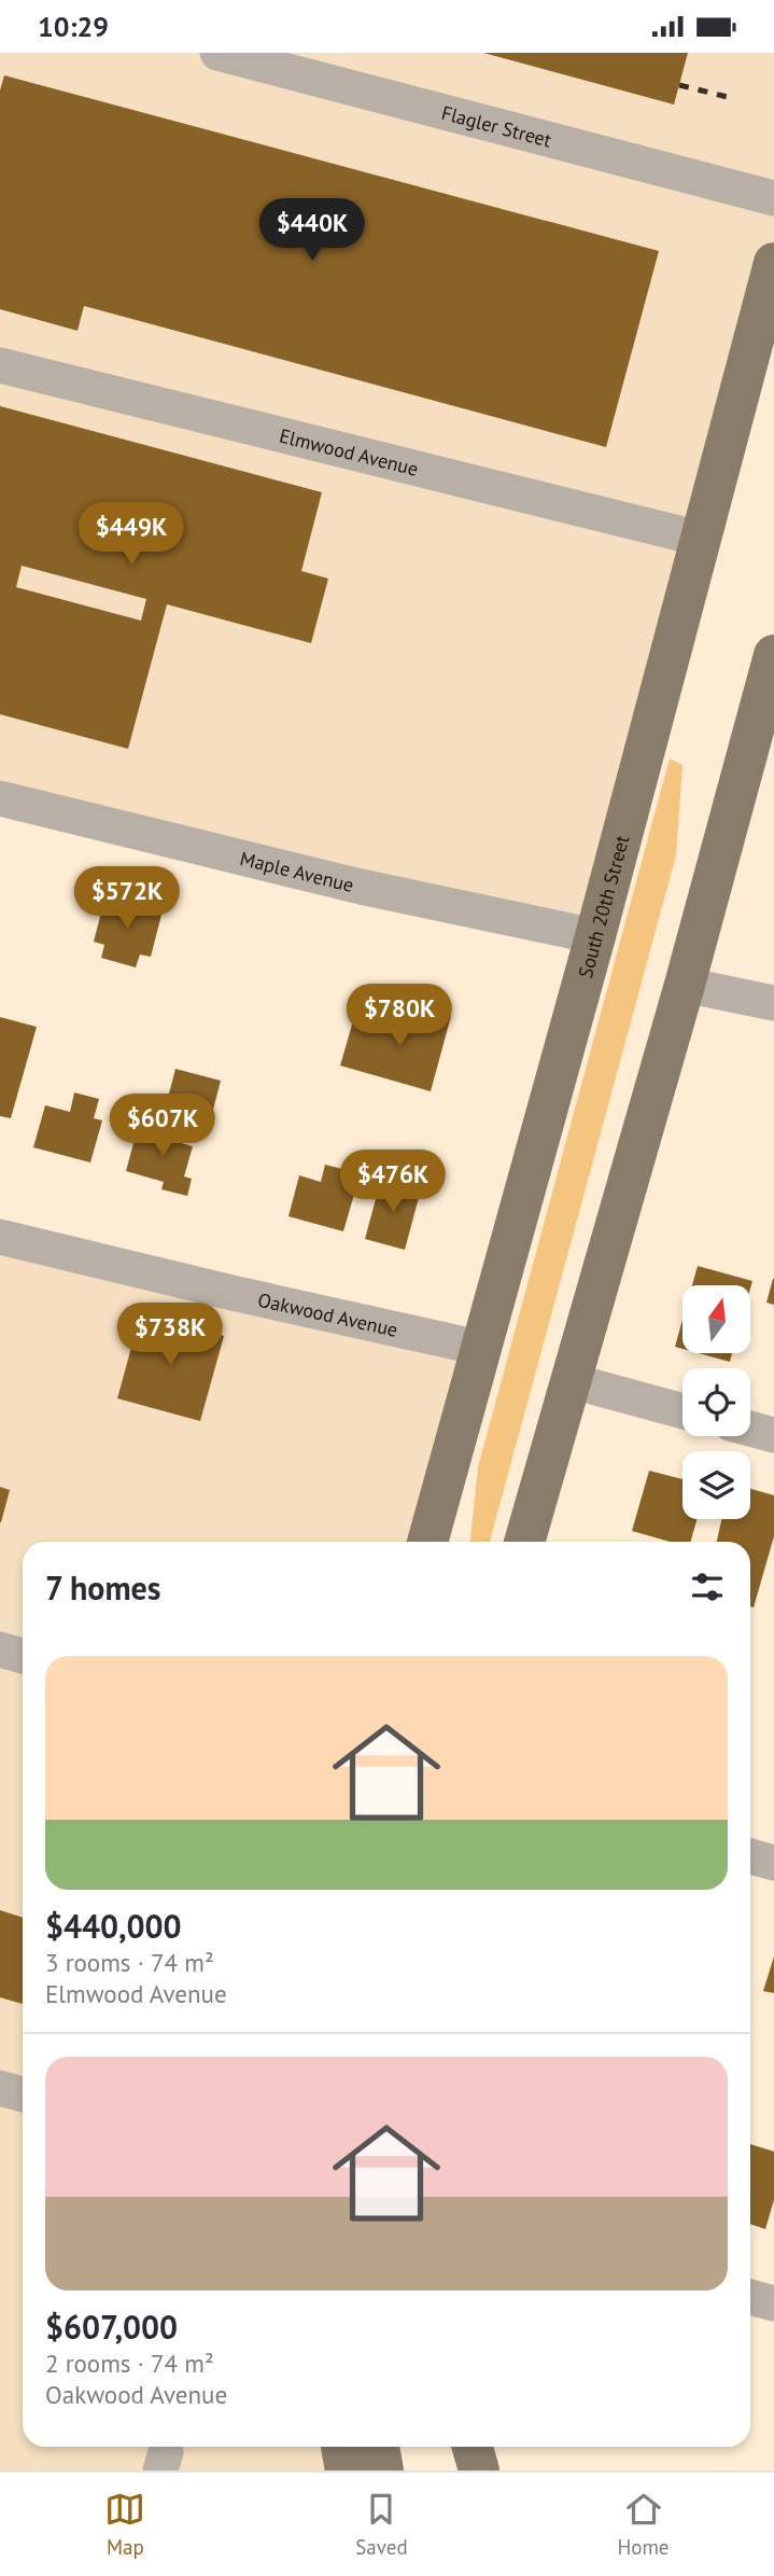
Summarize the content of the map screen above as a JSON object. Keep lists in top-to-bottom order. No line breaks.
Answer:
{"streets":{"main road":["South 20th Street"],"street":["Flagler Street","Elmwood Avenue","Maple Avenue","Oakwood Avenue"]},"crossings":[["Elmwood Avenue","South 20th Street"],["Maple Avenue","South 20th Street"],["South 20th Street","Oakwood Avenue"]],"north":"top","page":{"status":"10:29","price":["$440K","$449K","$572K","$780K","$607K","$476K","$738K"],"heading":"7 homes","list":[{"name":"$440,000","note":"3 rooms · 74 m² · Elmwood Avenue"},{"name":"$607,000","note":"2 rooms · 74 m² · Oakwood Avenue"}],"tabs":["Map","Saved","Home"]}}
